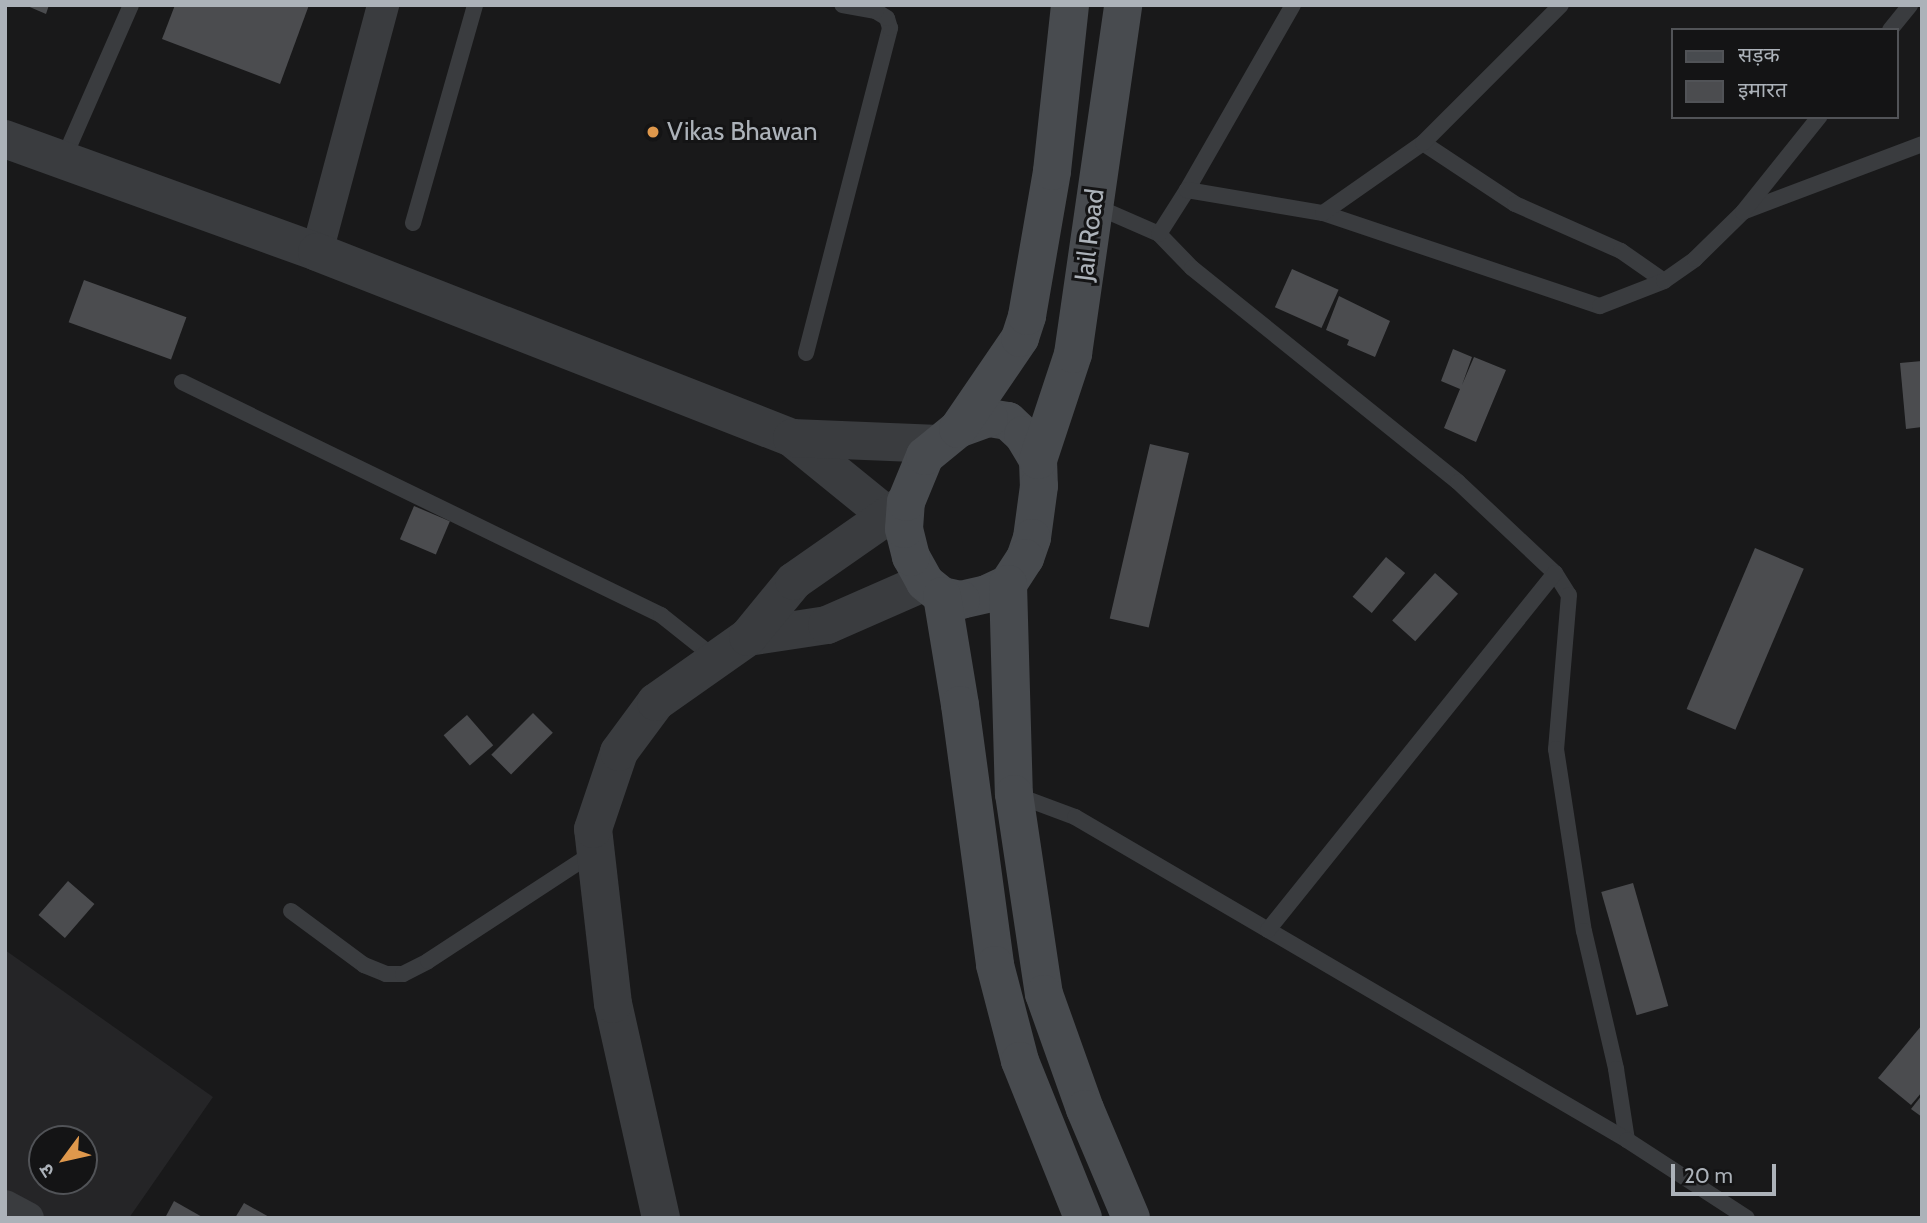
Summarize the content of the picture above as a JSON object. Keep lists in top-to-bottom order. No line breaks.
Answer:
{"streets":{"main road":["Jail Road"]},"places":["Vikas Bhawan"],"legend":["सड़क","इमारत"],"scale_bar":"20 m","north":"bottom left"}
